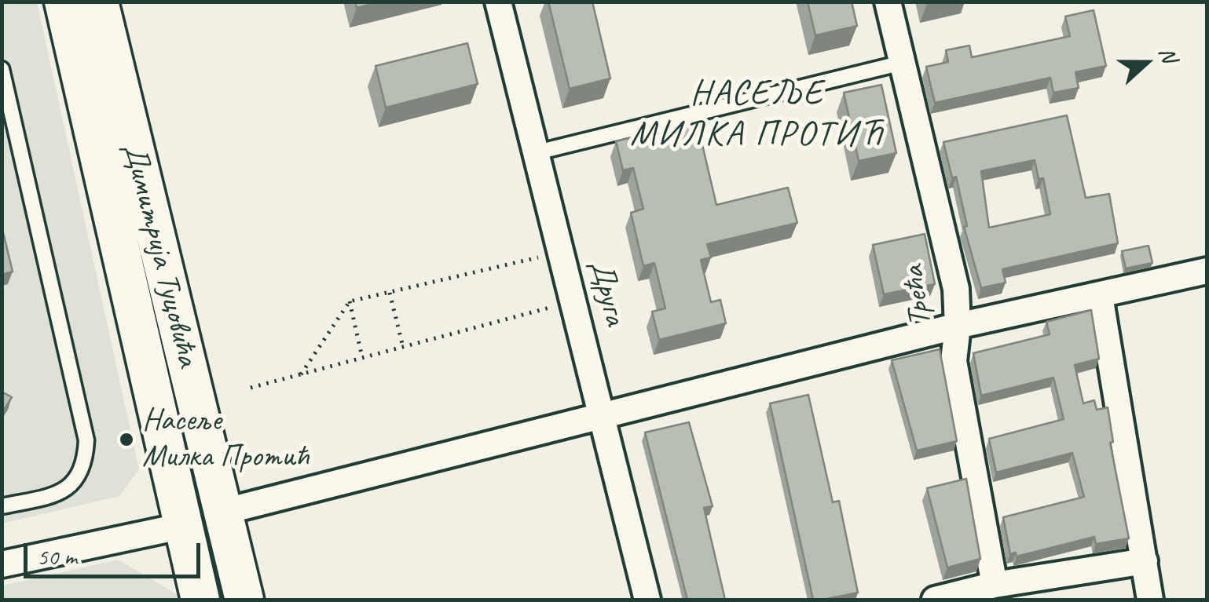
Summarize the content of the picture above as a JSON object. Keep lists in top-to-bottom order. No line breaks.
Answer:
{"streets":{"main road":["Димитрија Туцовића"],"street":["Друга","Трећа"]},"districts":["НАСЕЉЕ МИЛКА ПРОТИЋ"],"places":["Насеље Милка Протић"],"scale_bar":"50 m","north":"right"}
